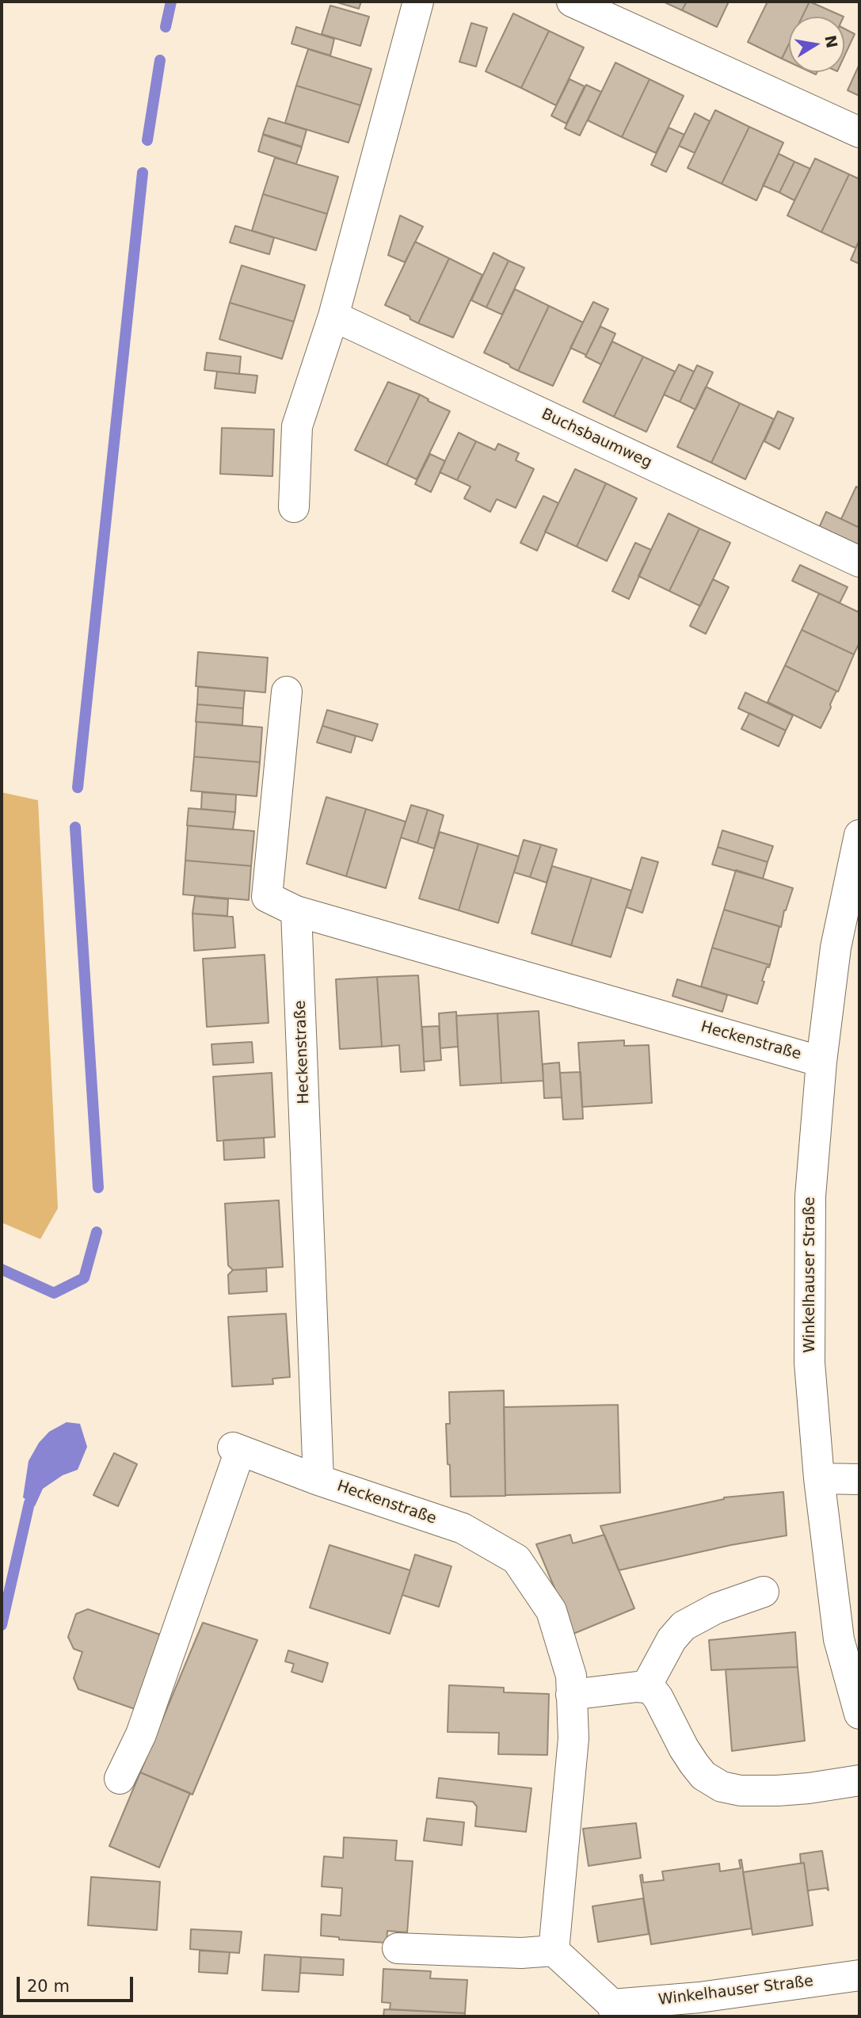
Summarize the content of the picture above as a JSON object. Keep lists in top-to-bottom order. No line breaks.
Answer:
{"streets":{"street":["Buchsbaumweg","Heckenstraße","Winkelhauser Straße"]},"crossings":[["Heckenstraße","Winkelhauser Straße"]],"scale_bar":"20 m","north":"right"}
